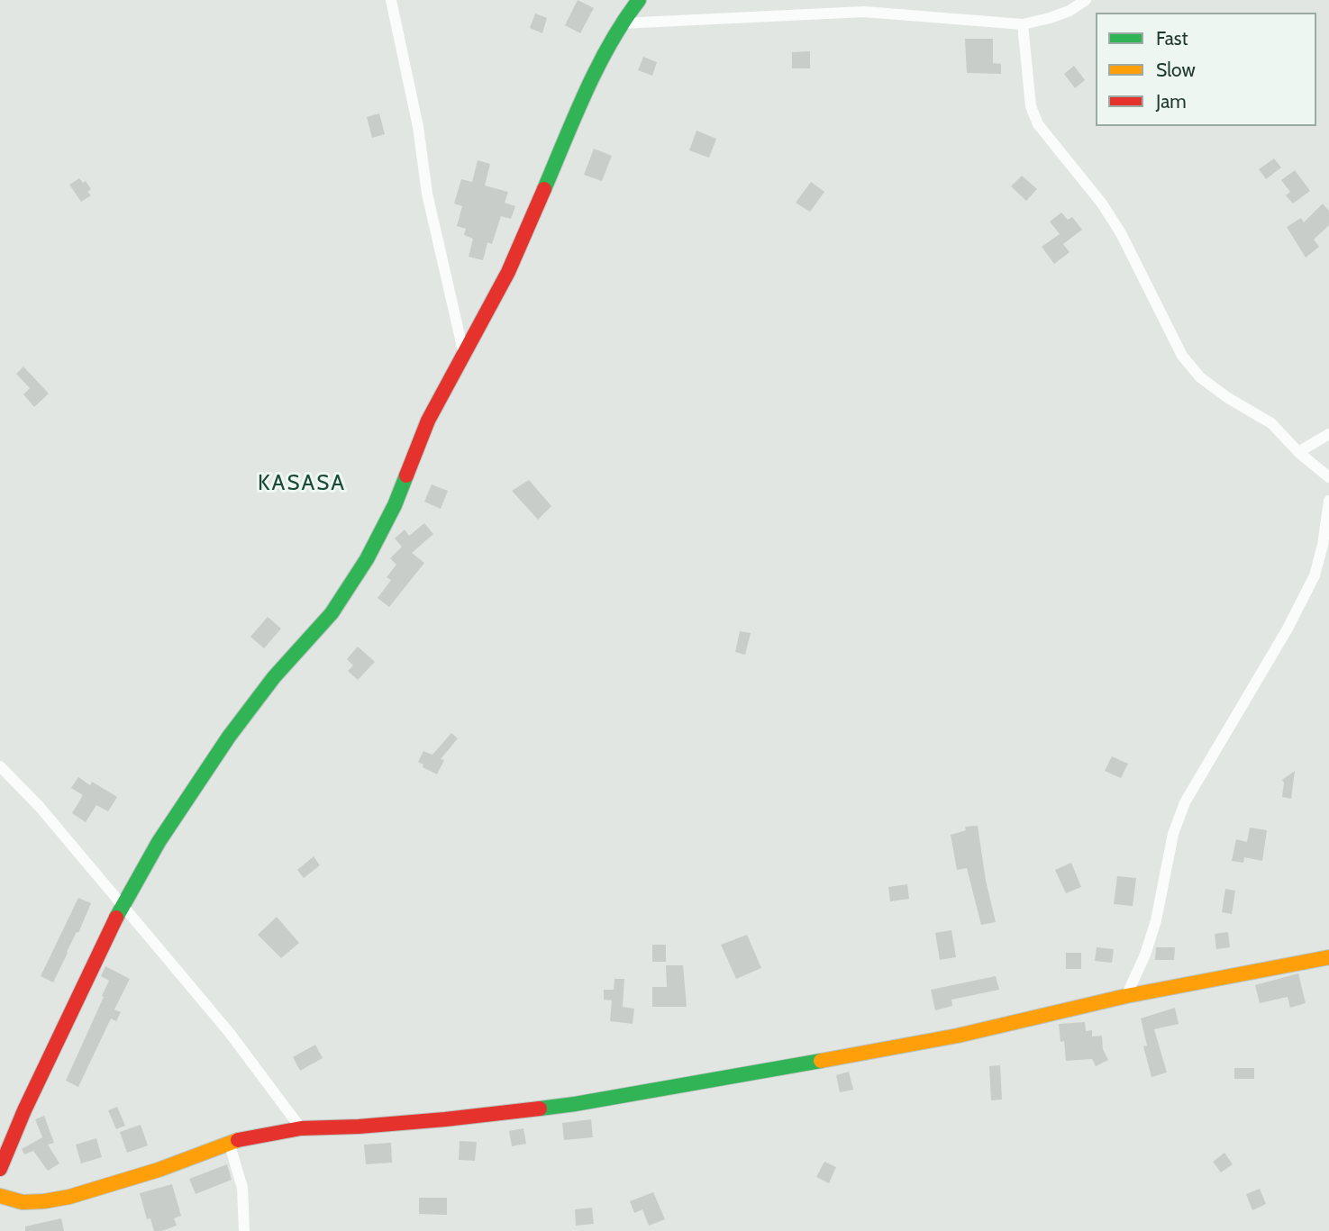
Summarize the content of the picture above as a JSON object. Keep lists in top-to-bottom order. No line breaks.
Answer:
{"districts":["KASASA"],"legend":["Fast","Slow","Jam"]}
